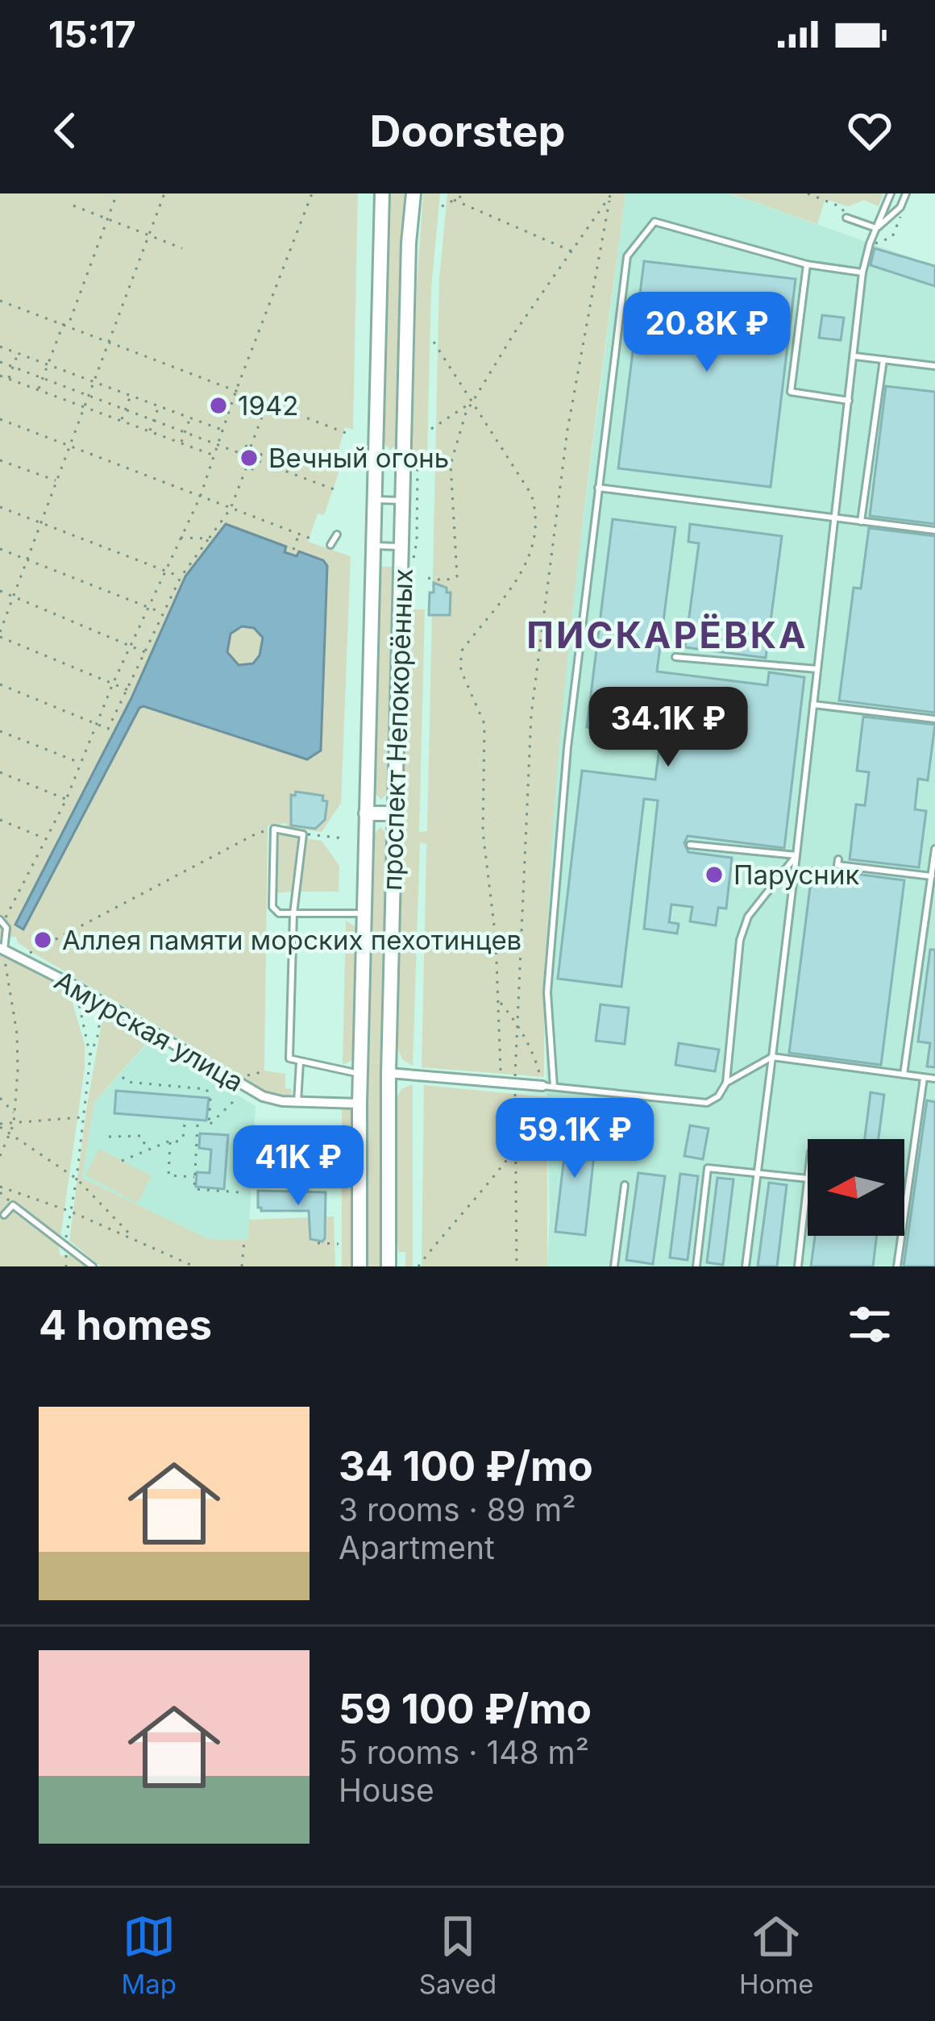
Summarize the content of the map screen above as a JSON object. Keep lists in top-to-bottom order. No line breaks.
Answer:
{"streets":{"main road":["проспект Непокорённых"],"street":["Амурская улица"]},"crossings":[["проспект Непокорённых","Амурская улица"]],"districts":["ПИСКАРЁВКА"],"places":["1942","Вечный огонь","Парусник","Аллея памяти морских пехотинцев"],"north":"left","page":{"status":"15:17","header":"Doorstep","price":["20.8K ₽","34.1K ₽","59.1K ₽","41K ₽"],"heading":"4 homes","list":[{"name":"34 100 ₽/mo","note":"3 rooms · 89 m² · Apartment"},{"name":"59 100 ₽/mo","note":"5 rooms · 148 m² · House"}],"tabs":["Map","Saved","Home"]}}
